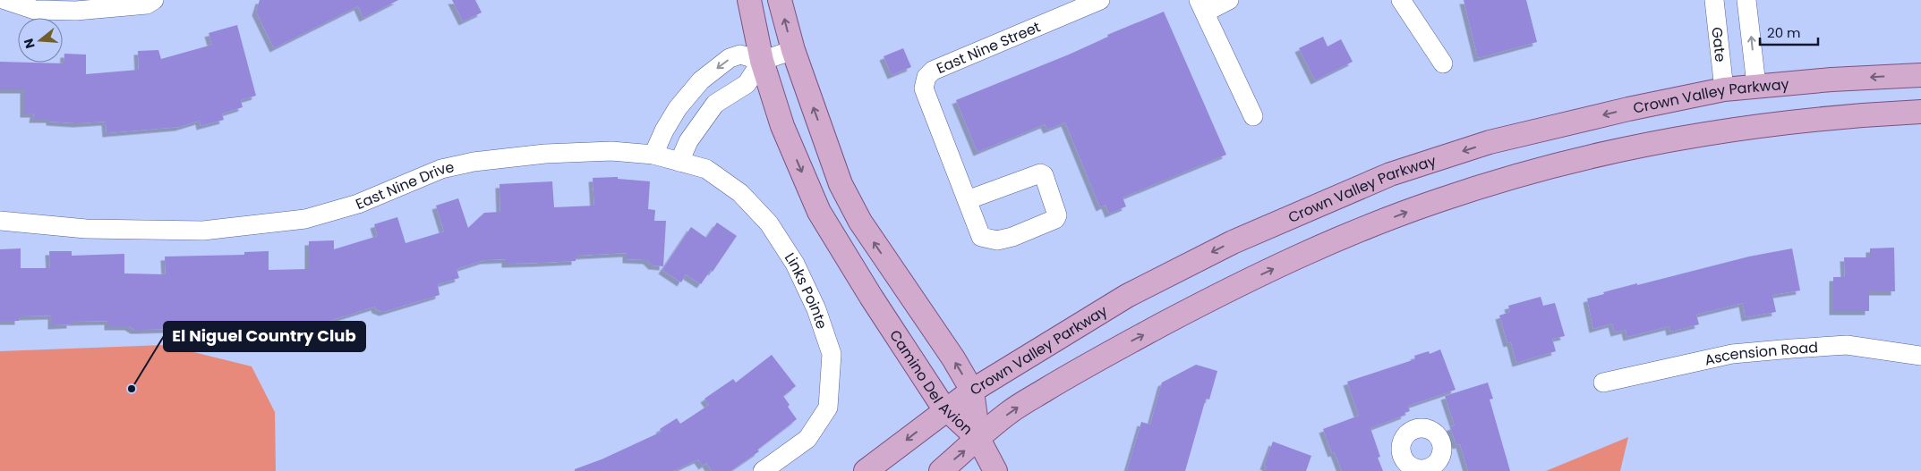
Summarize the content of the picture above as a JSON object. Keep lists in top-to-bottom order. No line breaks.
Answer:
{"streets":{"main road":["Crown Valley Parkway","Camino Del Avion"],"street":["Gate","East Nine Street","East Nine Drive","Links Pointe","Ascension Road"]},"crossings":[["Gate","Crown Valley Parkway"],["Crown Valley Parkway","Camino Del Avion"],["East Nine Drive","Links Pointe"]],"places":["El Niguel Country Club"],"scale_bar":"20 m","north":"left"}
